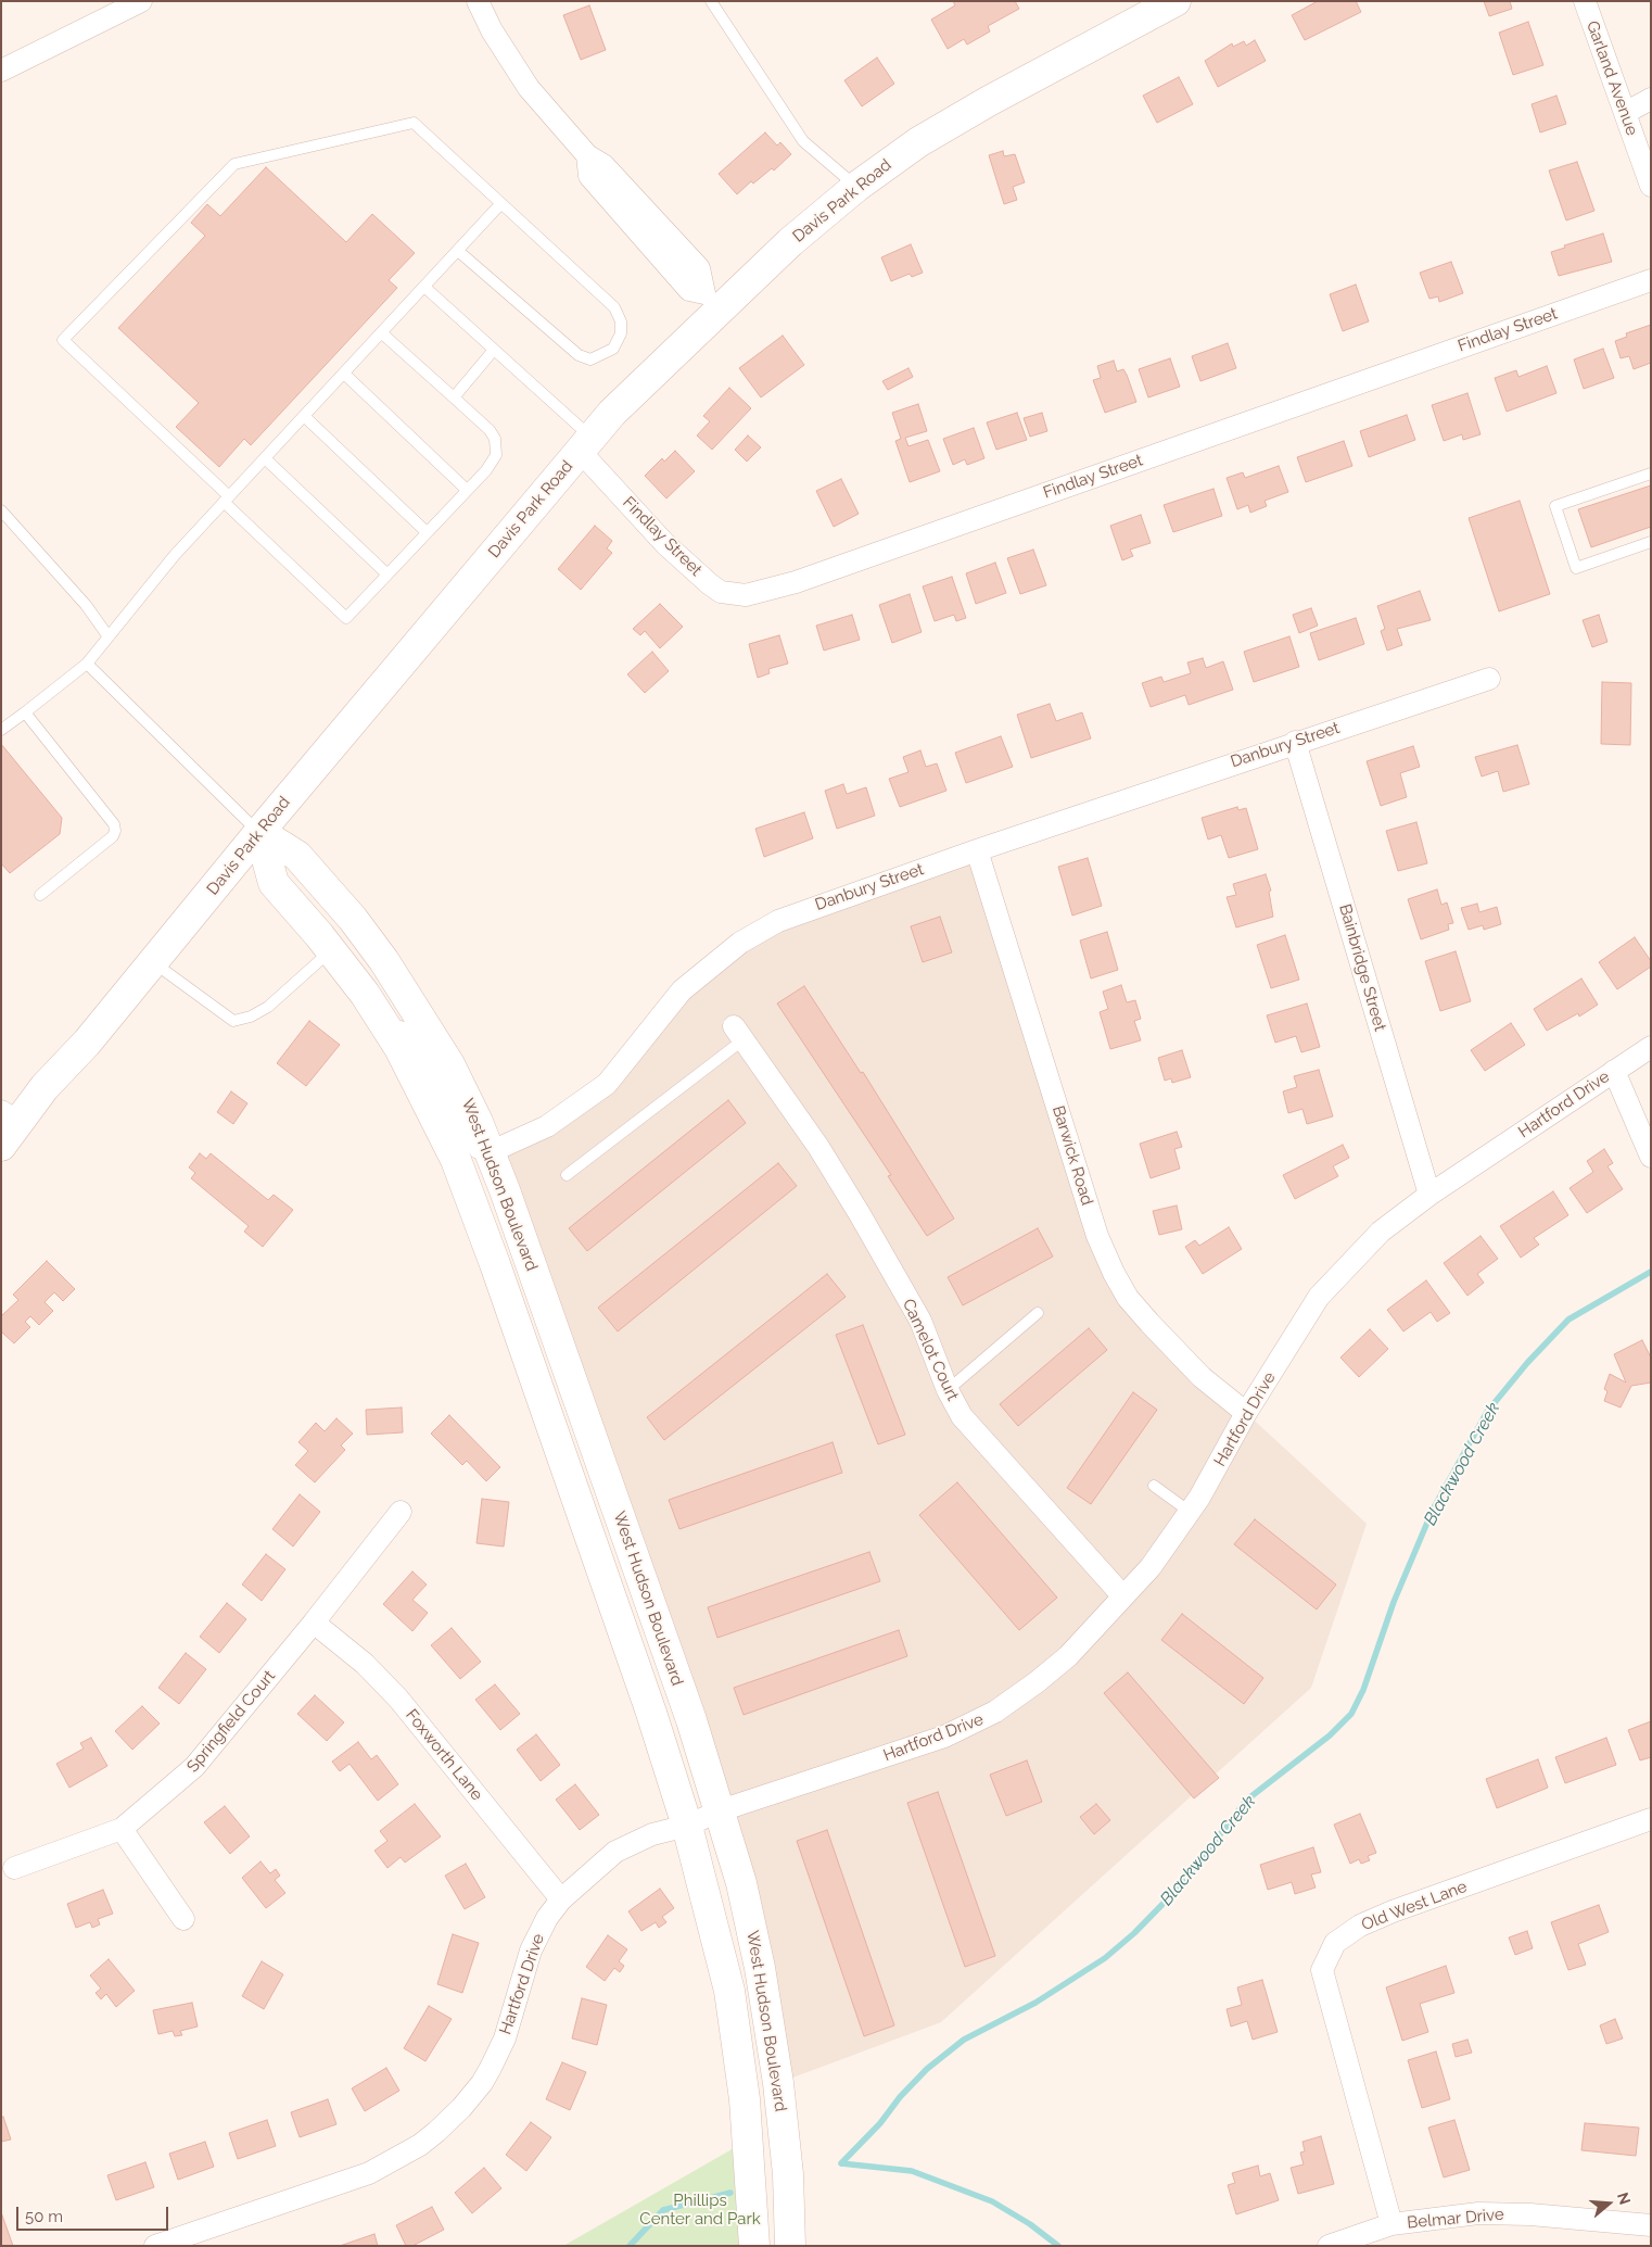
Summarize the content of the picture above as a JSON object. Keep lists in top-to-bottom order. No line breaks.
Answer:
{"streets":{"main road":["Davis Park Road","West Hudson Boulevard"],"street":["Garland Avenue","Findlay Street","Danbury Street","Bainbridge Street","Hartford Drive","Barwick Road","Camelot Court","Springfield Court","Foxworth Lane","Old West Lane","Belmar Drive"]},"crossings":[["Davis Park Road","Findlay Street"],["Davis Park Road","West Hudson Boulevard"],["Danbury Street","Bainbridge Street"],["Danbury Street","Barwick Road"],["Danbury Street","West Hudson Boulevard"],["Bainbridge Street","Hartford Drive"],["Hartford Drive","Barwick Road"],["Hartford Drive","West Hudson Boulevard"],["Hartford Drive","Camelot Court"],["Hartford Drive","Foxworth Lane"],["Springfield Court","Foxworth Lane"],["Old West Lane","Belmar Drive"]],"water":["Blackwood Creek"],"parks":["Phillips Center and Park"],"scale_bar":"50 m","north":"right"}
